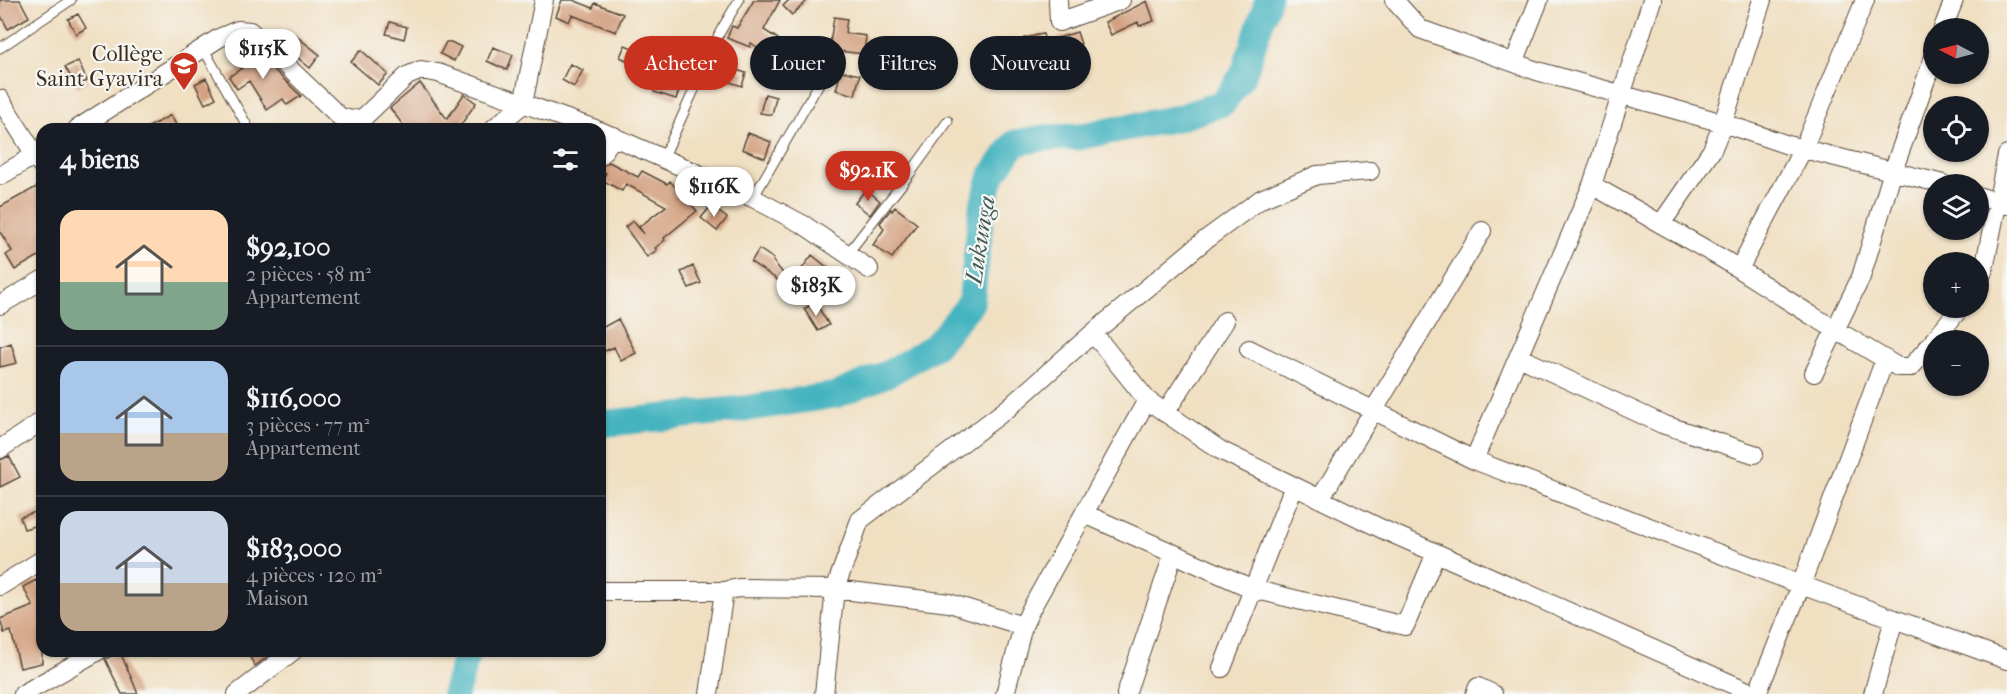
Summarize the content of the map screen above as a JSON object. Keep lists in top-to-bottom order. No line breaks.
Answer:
{"water":["Lukunga"],"places":{"school or university":["Collège Saint Gyavira"]},"north":"left","page":{"map_buttons":["+","−"],"price":["$115K","$92.1K","$116K","$183K"],"chip":["Acheter","Louer","Filtres","Nouveau"],"heading":"4 biens","list":[{"name":"$92,100","note":"2 pièces · 58 m² · Appartement"},{"name":"$116,000","note":"3 pièces · 77 m² · Appartement"},{"name":"$183,000","note":"4 pièces · 120 m² · Maison"}]}}
